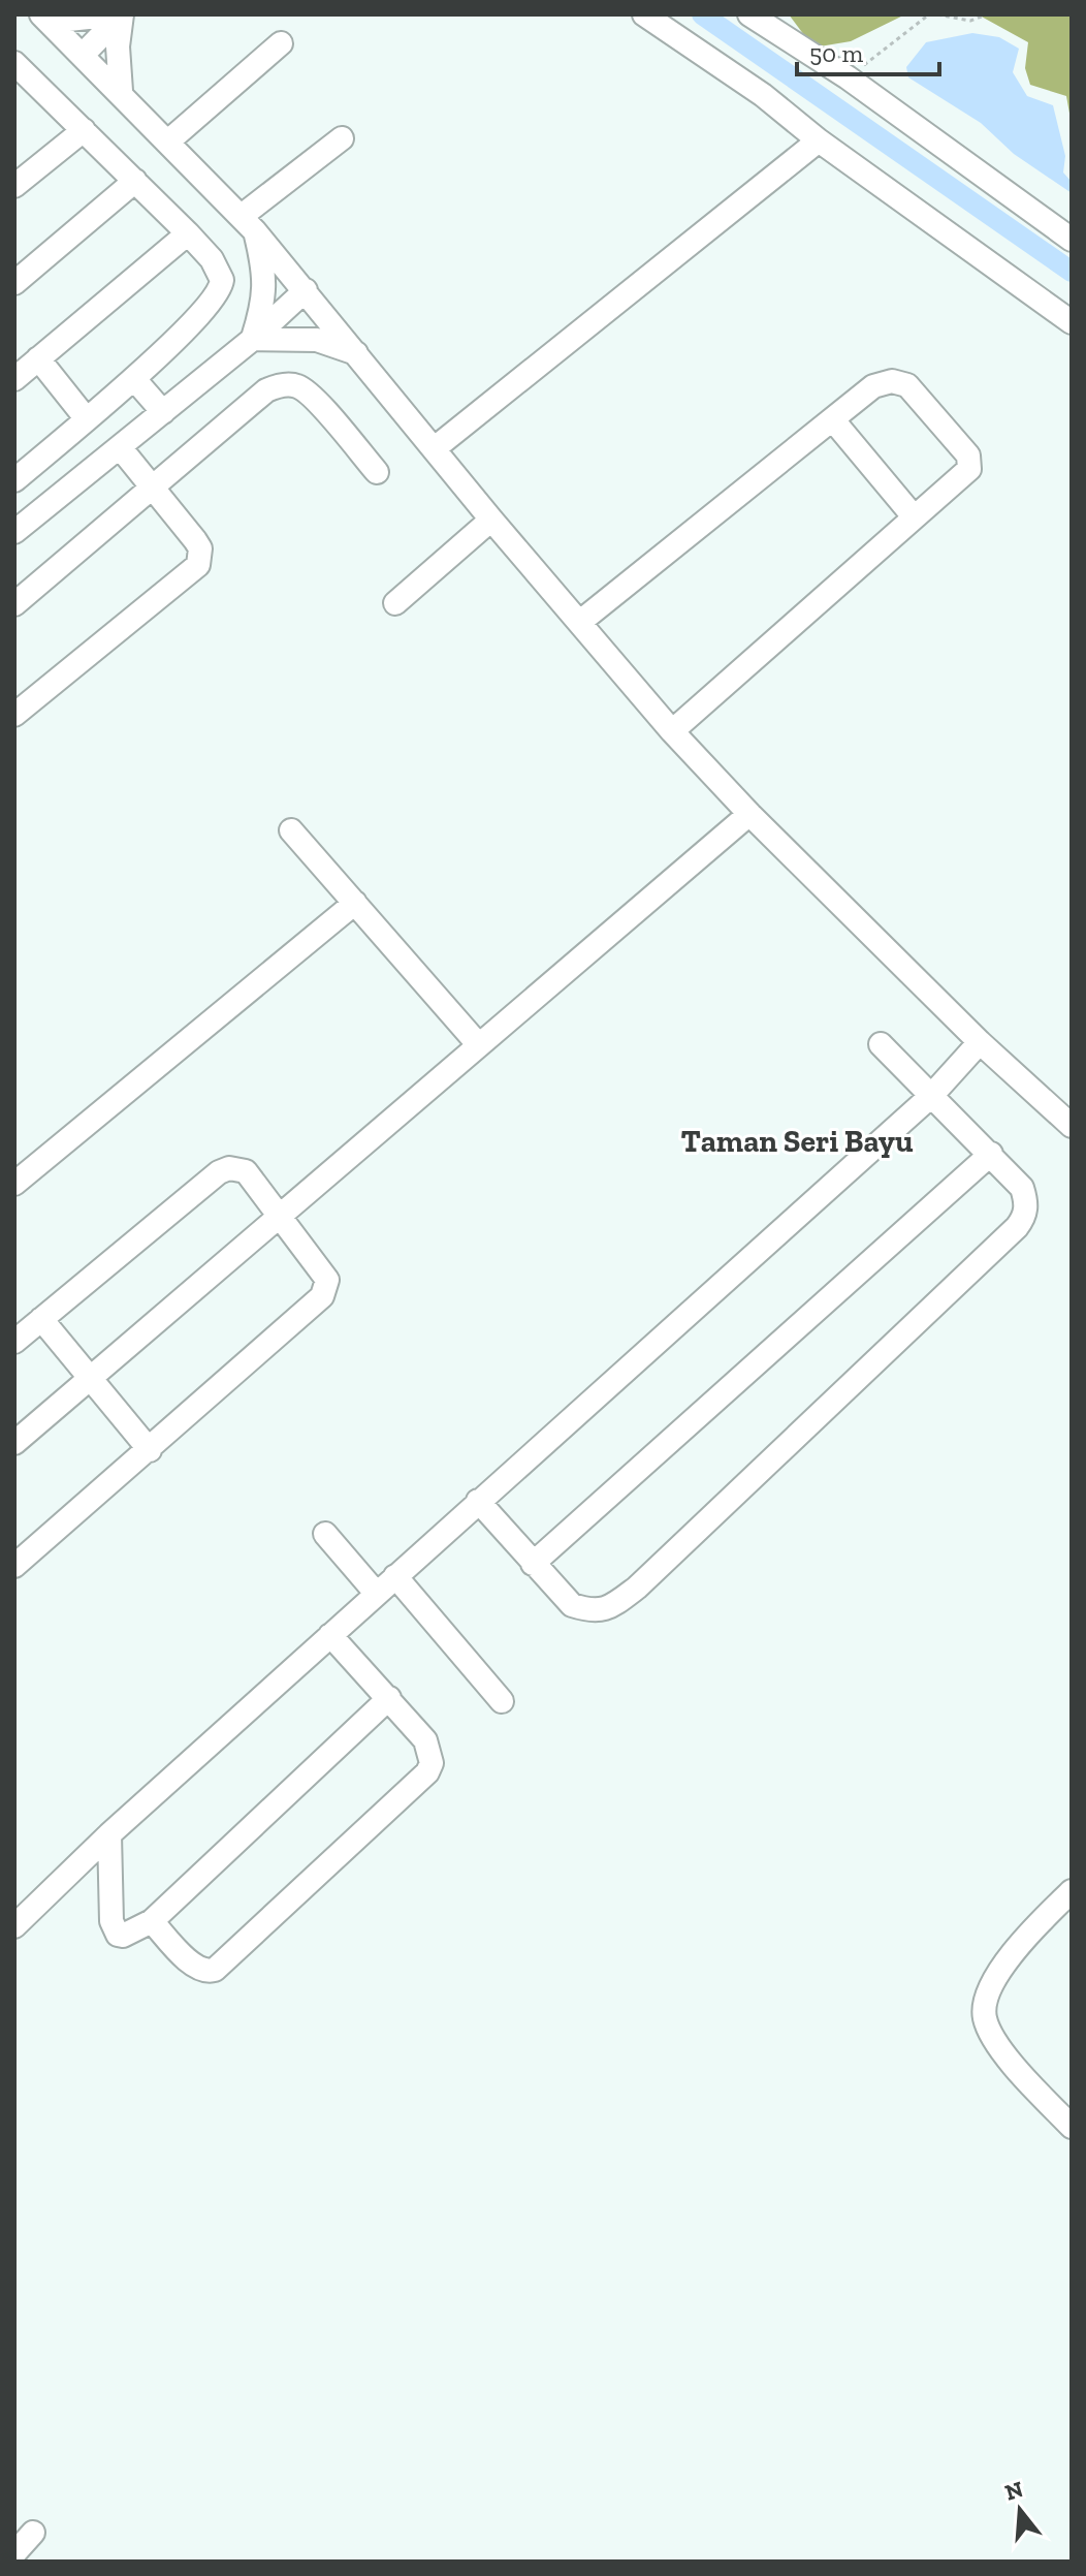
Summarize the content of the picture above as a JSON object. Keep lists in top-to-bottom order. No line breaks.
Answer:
{"districts":["Taman Seri Bayu"],"scale_bar":"50 m","north":"top"}
